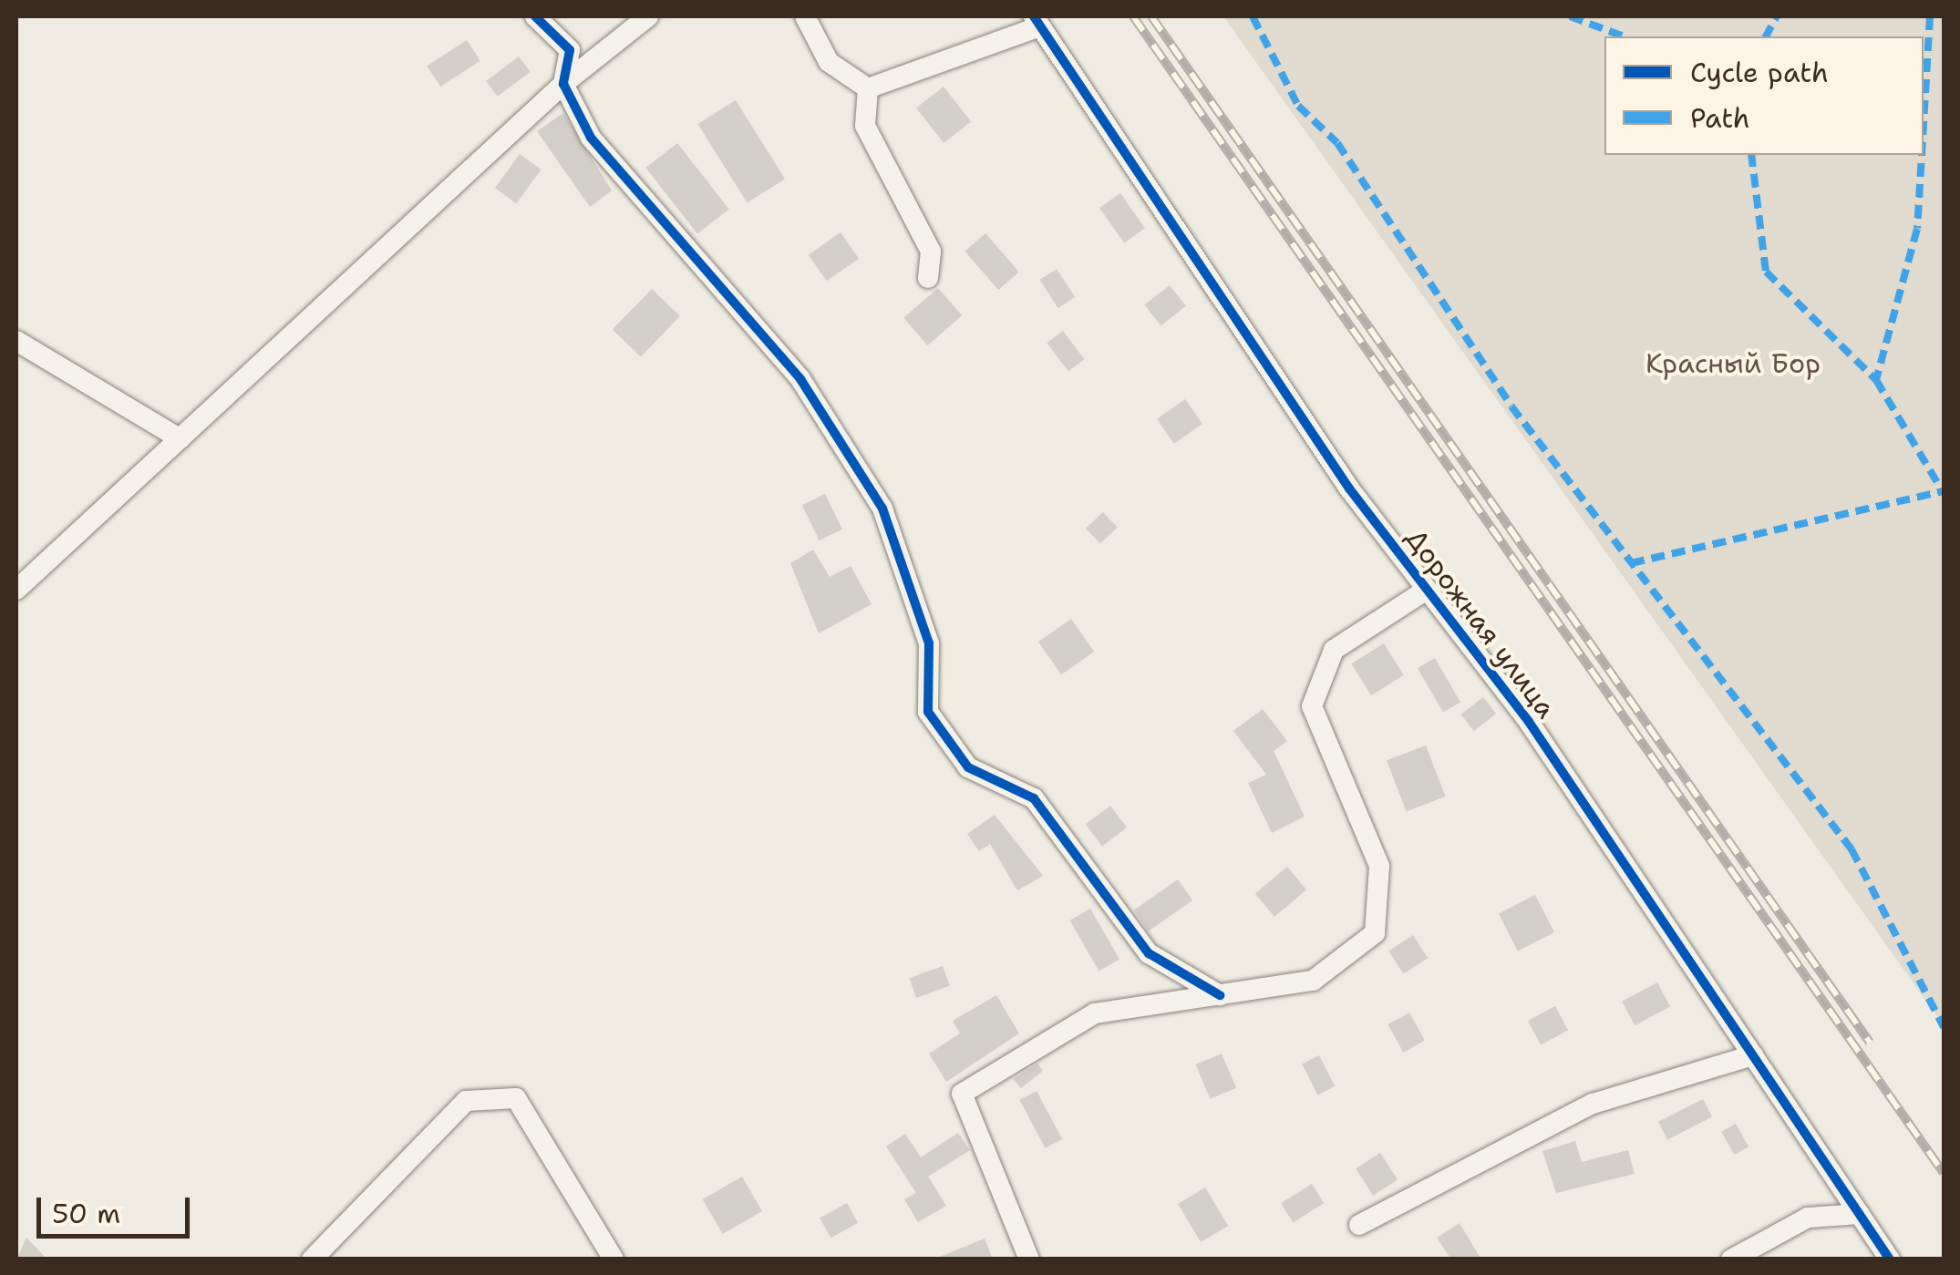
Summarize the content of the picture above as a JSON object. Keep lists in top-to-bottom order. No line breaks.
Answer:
{"streets":{"street":["Дорожная улица"]},"parks":["Красный Бор"],"legend":["Cycle path","Path"],"scale_bar":"50 m"}
